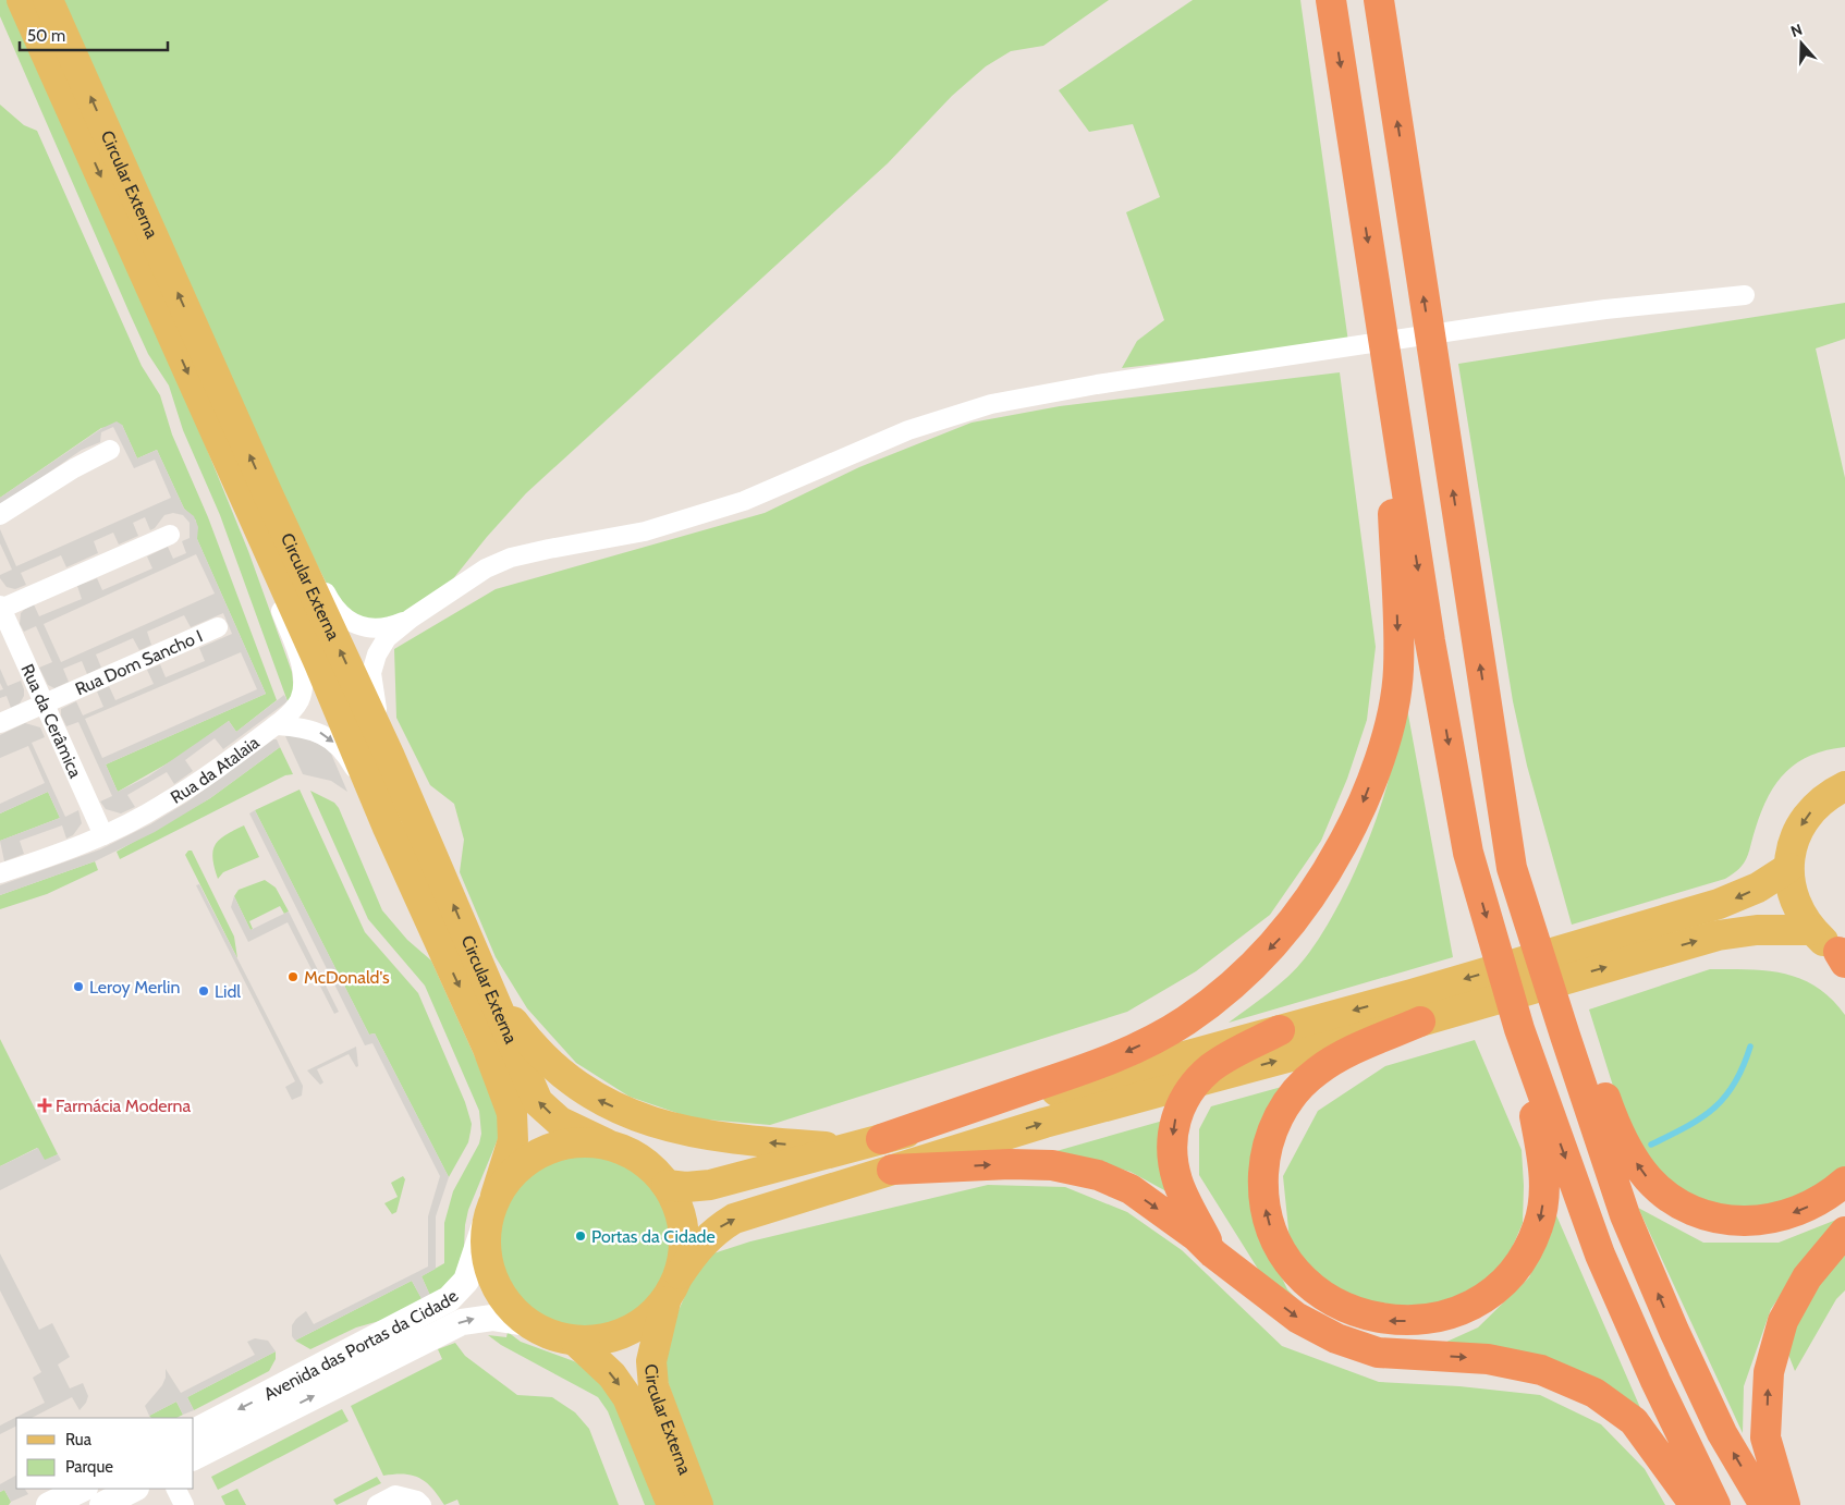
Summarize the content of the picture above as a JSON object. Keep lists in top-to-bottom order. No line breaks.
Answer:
{"streets":{"main road":["Circular Externa"],"street":["Rua Dom Sancho I","Rua da Cerâmica","Rua da Atalaia","Avenida das Portas da Cidade"]},"crossings":[["Circular Externa","Rua da Atalaia"],["Circular Externa","Avenida das Portas da Cidade"],["Rua Dom Sancho I","Rua da Cerâmica"],["Rua da Cerâmica","Rua da Atalaia"]],"places":{"other":["McDonald's","Leroy Merlin","Lidl","Portas da Cidade"],"health":["Farmácia Moderna"]},"legend":["Rua","Parque"],"scale_bar":"50 m","north":"top"}
